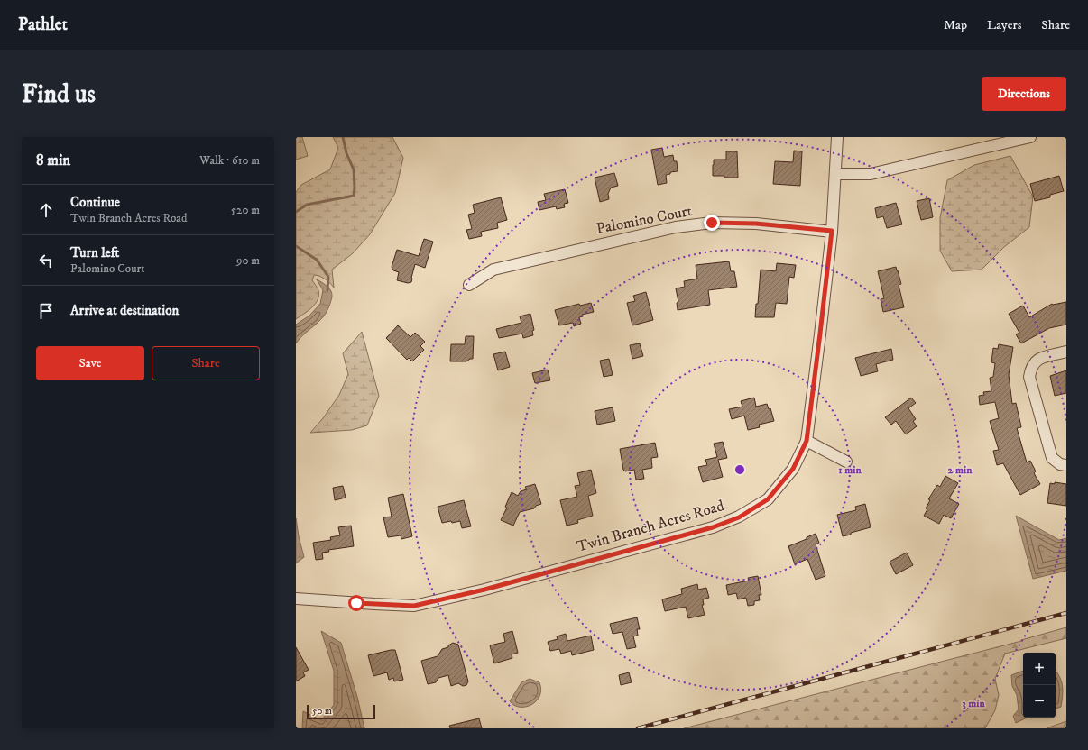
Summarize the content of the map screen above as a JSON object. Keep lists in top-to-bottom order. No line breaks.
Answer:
{"streets":{"street":["Palomino Court","Twin Branch Acres Road"]},"crossings":[["Palomino Court","Twin Branch Acres Road"]],"scale_bar":"50 m","page":{"header":"Pathlet","nav":["Map","Layers","Share"],"buttons":["Directions",["Save","Share"]],"title":"Find us","heading":["8 min","Walk · 610 m"],"list":[["Continue","Twin Branch Acres Road","520 m"],["Turn left","Palomino Court","90 m"],"Arrive at destination"],"map_buttons":["+","−"],"scale":"50 m"},"rings":["1 min","2 min","3 min"]}
